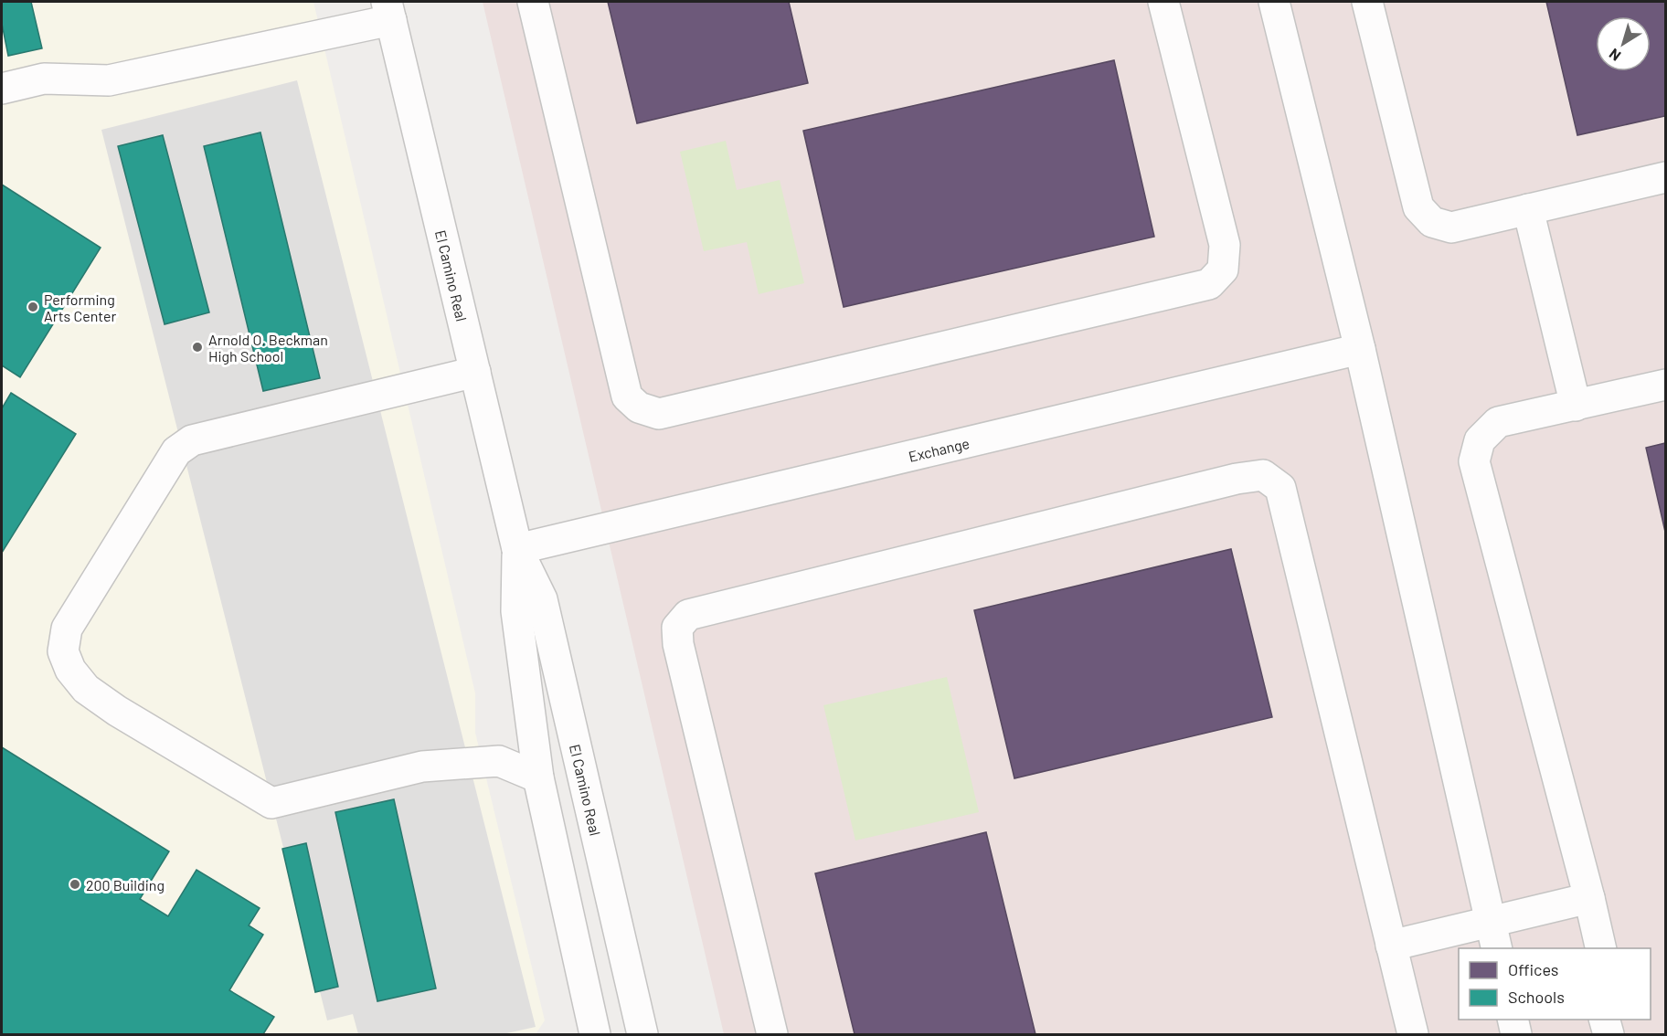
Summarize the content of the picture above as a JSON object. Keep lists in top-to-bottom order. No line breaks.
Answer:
{"streets":{"street":["El Camino Real","Exchange"]},"crossings":[["El Camino Real","Exchange"]],"places":["Performing Arts Center","Arnold O. Beckman High School","200 Building"],"legend":["Offices","Schools"],"north":"bottom left"}
